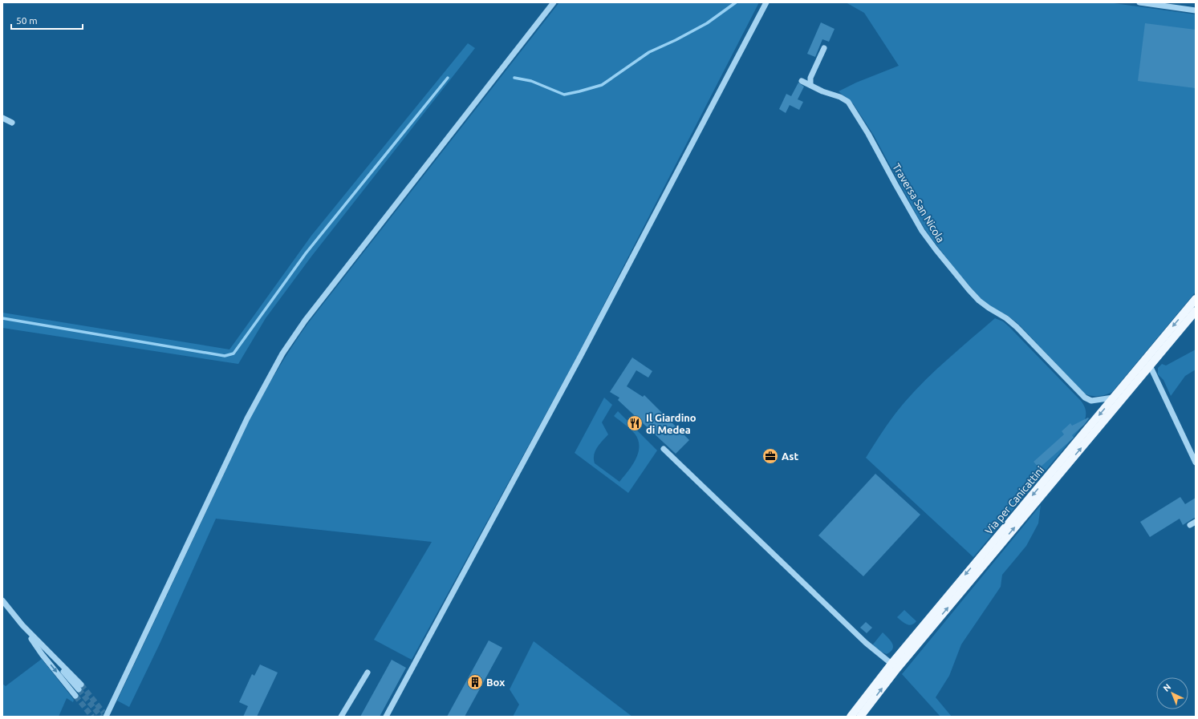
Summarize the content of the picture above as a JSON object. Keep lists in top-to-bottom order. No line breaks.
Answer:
{"streets":{"main road":["Via per Canicattini"],"street":["Traversa San Nicola"]},"crossings":[["Traversa San Nicola","Via per Canicattini"]],"places":{"restaurant":["Il Giardino di Medea"],"office":["Ast"],"building":["Box"]},"scale_bar":"50 m","north":"top left"}
